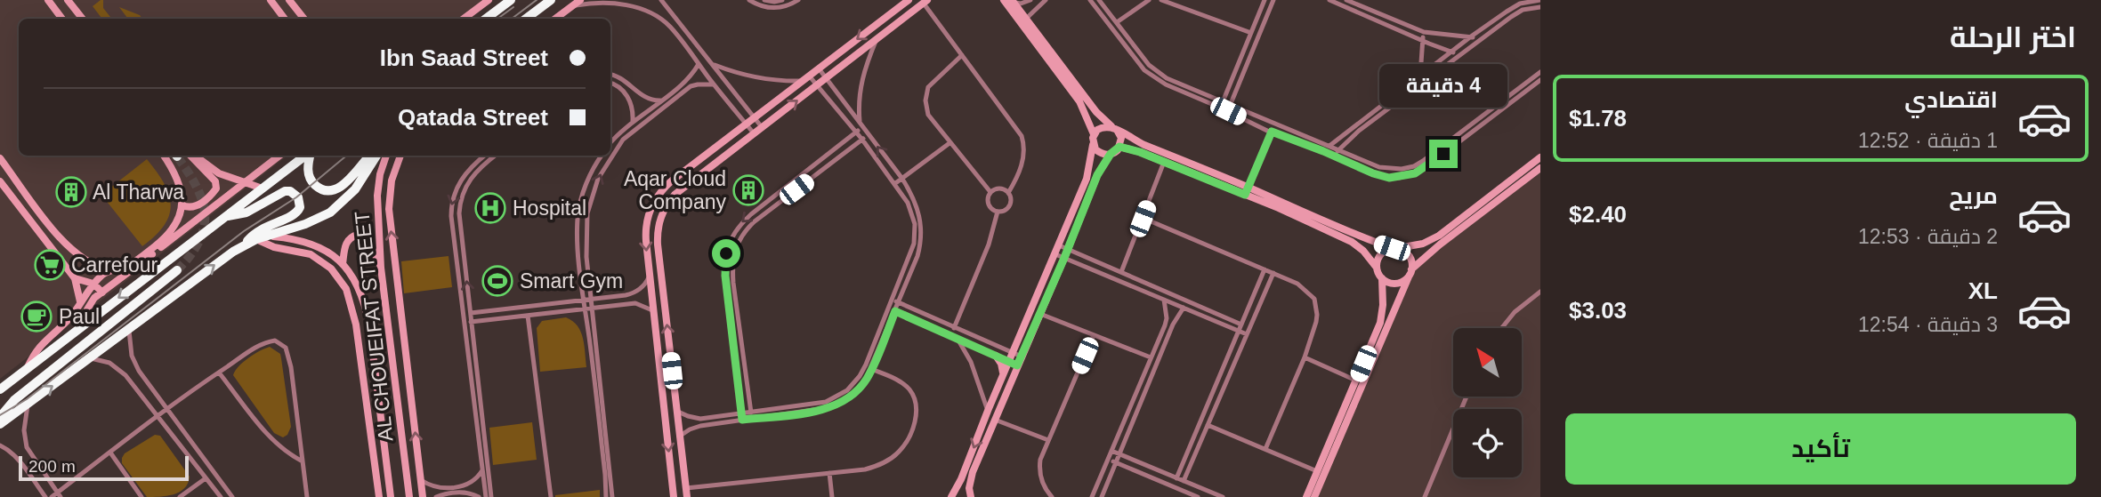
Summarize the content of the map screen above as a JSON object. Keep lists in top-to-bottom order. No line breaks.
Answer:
{"streets":{"street":["AL CHOUEIFAT STREET"]},"places":{"building":["Aqar Cloud Company","Al Tharwa"],"hospital":["Hospital"],"supermarket":["Carrefour"],"sports":["Smart Gym"],"cafe":["Paul"]},"scale_bar":"200 m","north":"top left","page":{"heading":"اختر الرحلة","banner":["Ibn Saad Street","Qatada Street"],"bubble":"4 دقيقة","list":[{"name":"اقتصادي","note":"1 دقيقة · 12:52","value":"$1.78"},{"name":"مريح","note":"2 دقيقة · 12:53","value":"$2.40"},{"name":"XL","note":"3 دقيقة · 12:54","value":"$3.03"}],"buttons":"تأكيد","scale":"200 m"}}
